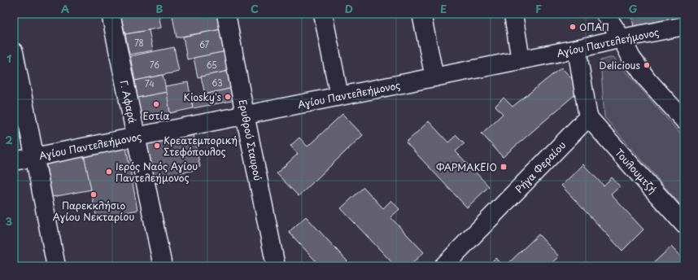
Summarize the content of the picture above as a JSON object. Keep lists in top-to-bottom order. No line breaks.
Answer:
{"streets":{"street":["Αγίου Παντελεήμονος","Γ. Αφαρά","Ερυθρού Σταυρού","Ρήγα Φεραίου","Τουλουμτζή"]},"crossings":[["Αγίου Παντελεήμονος","Γ. Αφαρά"],["Αγίου Παντελεήμονος","Ερυθρού Σταυρού"],["Ρήγα Φεραίου","Τουλουμτζή"]],"places":{"other":["ΟΠΑΠ","Delicious","Kiosky's","Εστία","Κρεατεμπορική Στεφόπουλος","Ιερός Ναός Αγίου Παντελεήμονος","Παρεκκλήσιο Αγίου Νεκταρίου"],"transit":["ΦΑΡΜΑΚΕΙΟ"]},"house_numbers":["78","67","76","65","63","74"],"grid":{"columns":["A","B","C","D","E","F","G"],"rows":["1","2","3"]}}
